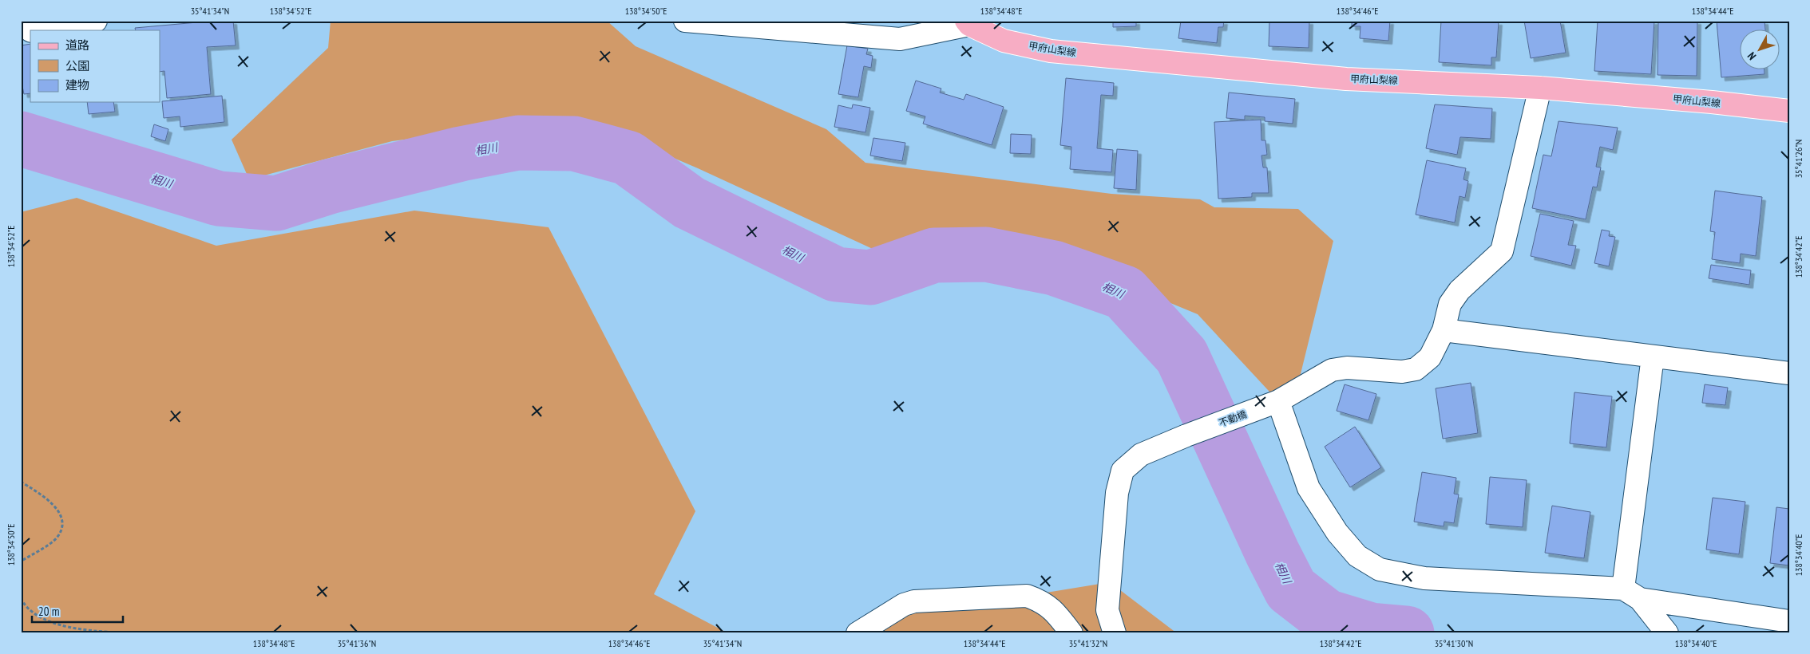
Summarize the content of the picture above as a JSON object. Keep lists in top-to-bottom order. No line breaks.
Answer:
{"streets":{"main road":["甲府山梨線"],"street":["不動橋"]},"crossings":[["甲府山梨線","不動橋"]],"water":["相川"],"legend":["道路","公園","建物"],"scale_bar":"20 m","north":"bottom left","coordinates":["35°41'34\"N","138°34'52\"E","138°34'50\"E","138°34'48\"E","138°34'46\"E","138°34'44\"E","35°41'26\"N","138°34'42\"E","138°34'40\"E","35°41'36\"N","35°41'32\"N","35°41'30\"N"]}
